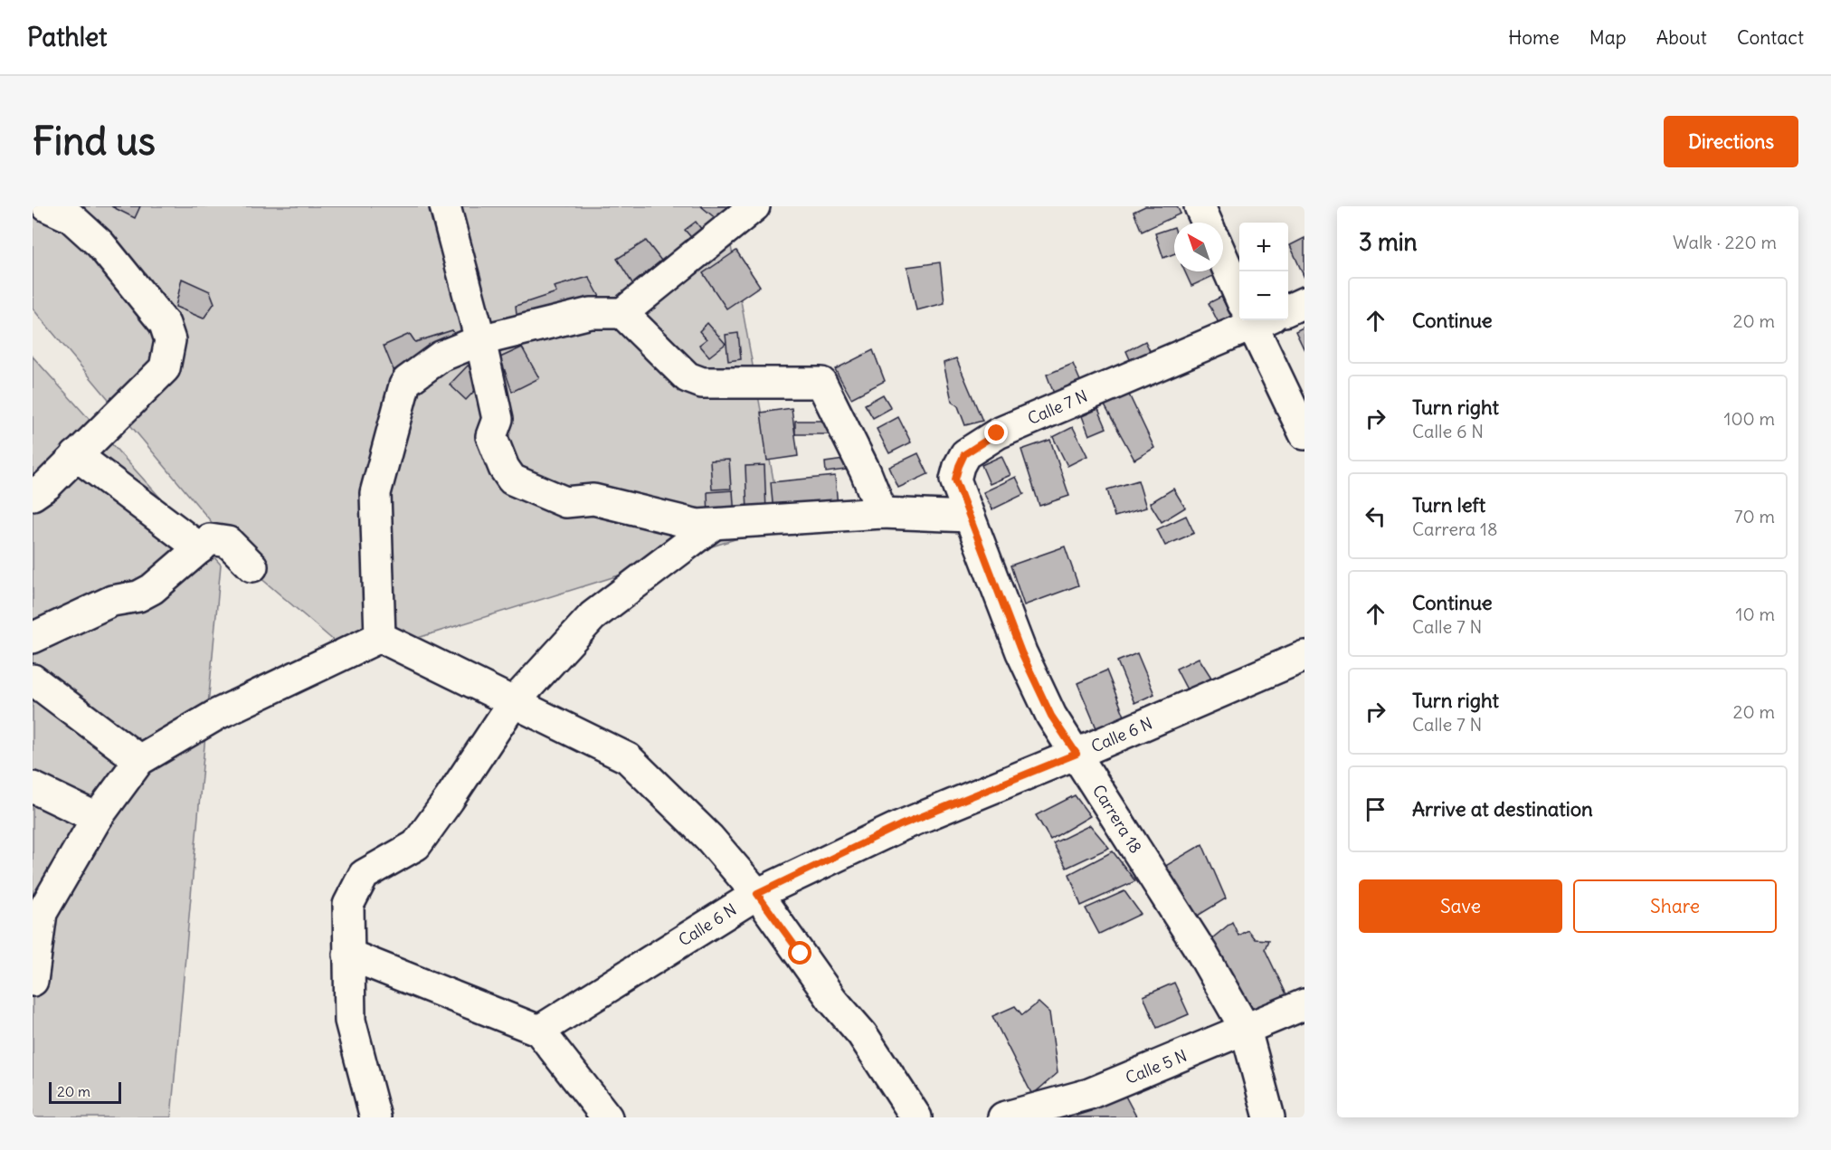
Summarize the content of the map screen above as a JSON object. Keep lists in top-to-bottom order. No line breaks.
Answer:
{"streets":{"street":["Calle 7 N","Calle 6 N","Carrera 18","Calle 5 N"]},"crossings":[["Calle 7 N","Carrera 18"],["Calle 6 N","Carrera 18"],["Carrera 18","Calle 5 N"]],"scale_bar":"20 m","north":"top left","page":{"header":"Pathlet","nav":["Home","Map","About","Contact"],"buttons":["Directions",["Save","Share"]],"title":"Find us","heading":["3 min","Walk · 220 m"],"map_buttons":["+","−"],"list":[["Continue","20 m"],["Turn right","Calle 6 N","100 m"],["Turn left","Carrera 18","70 m"],["Continue","Calle 7 N","10 m"],["Turn right","Calle 7 N","20 m"],"Arrive at destination"],"scale":"20 m"}}
